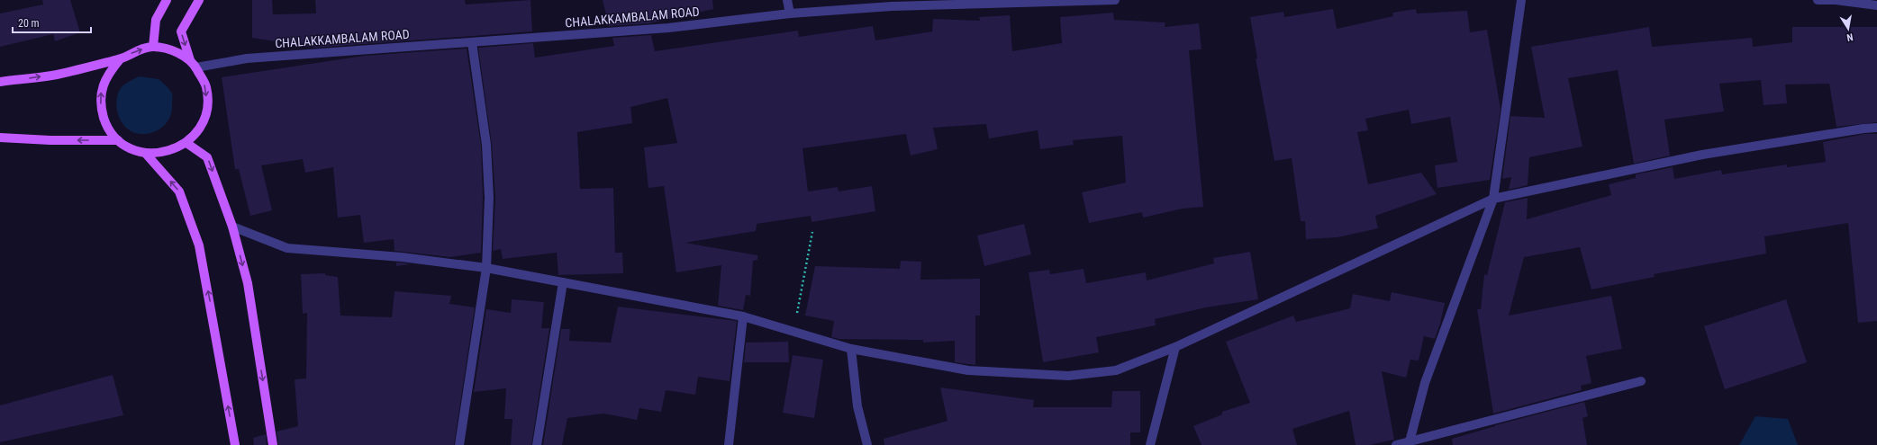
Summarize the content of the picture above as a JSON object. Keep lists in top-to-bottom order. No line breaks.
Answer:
{"streets":{"street":["CHALAKKAMBALAM ROAD"]},"scale_bar":"20 m","north":"bottom"}
